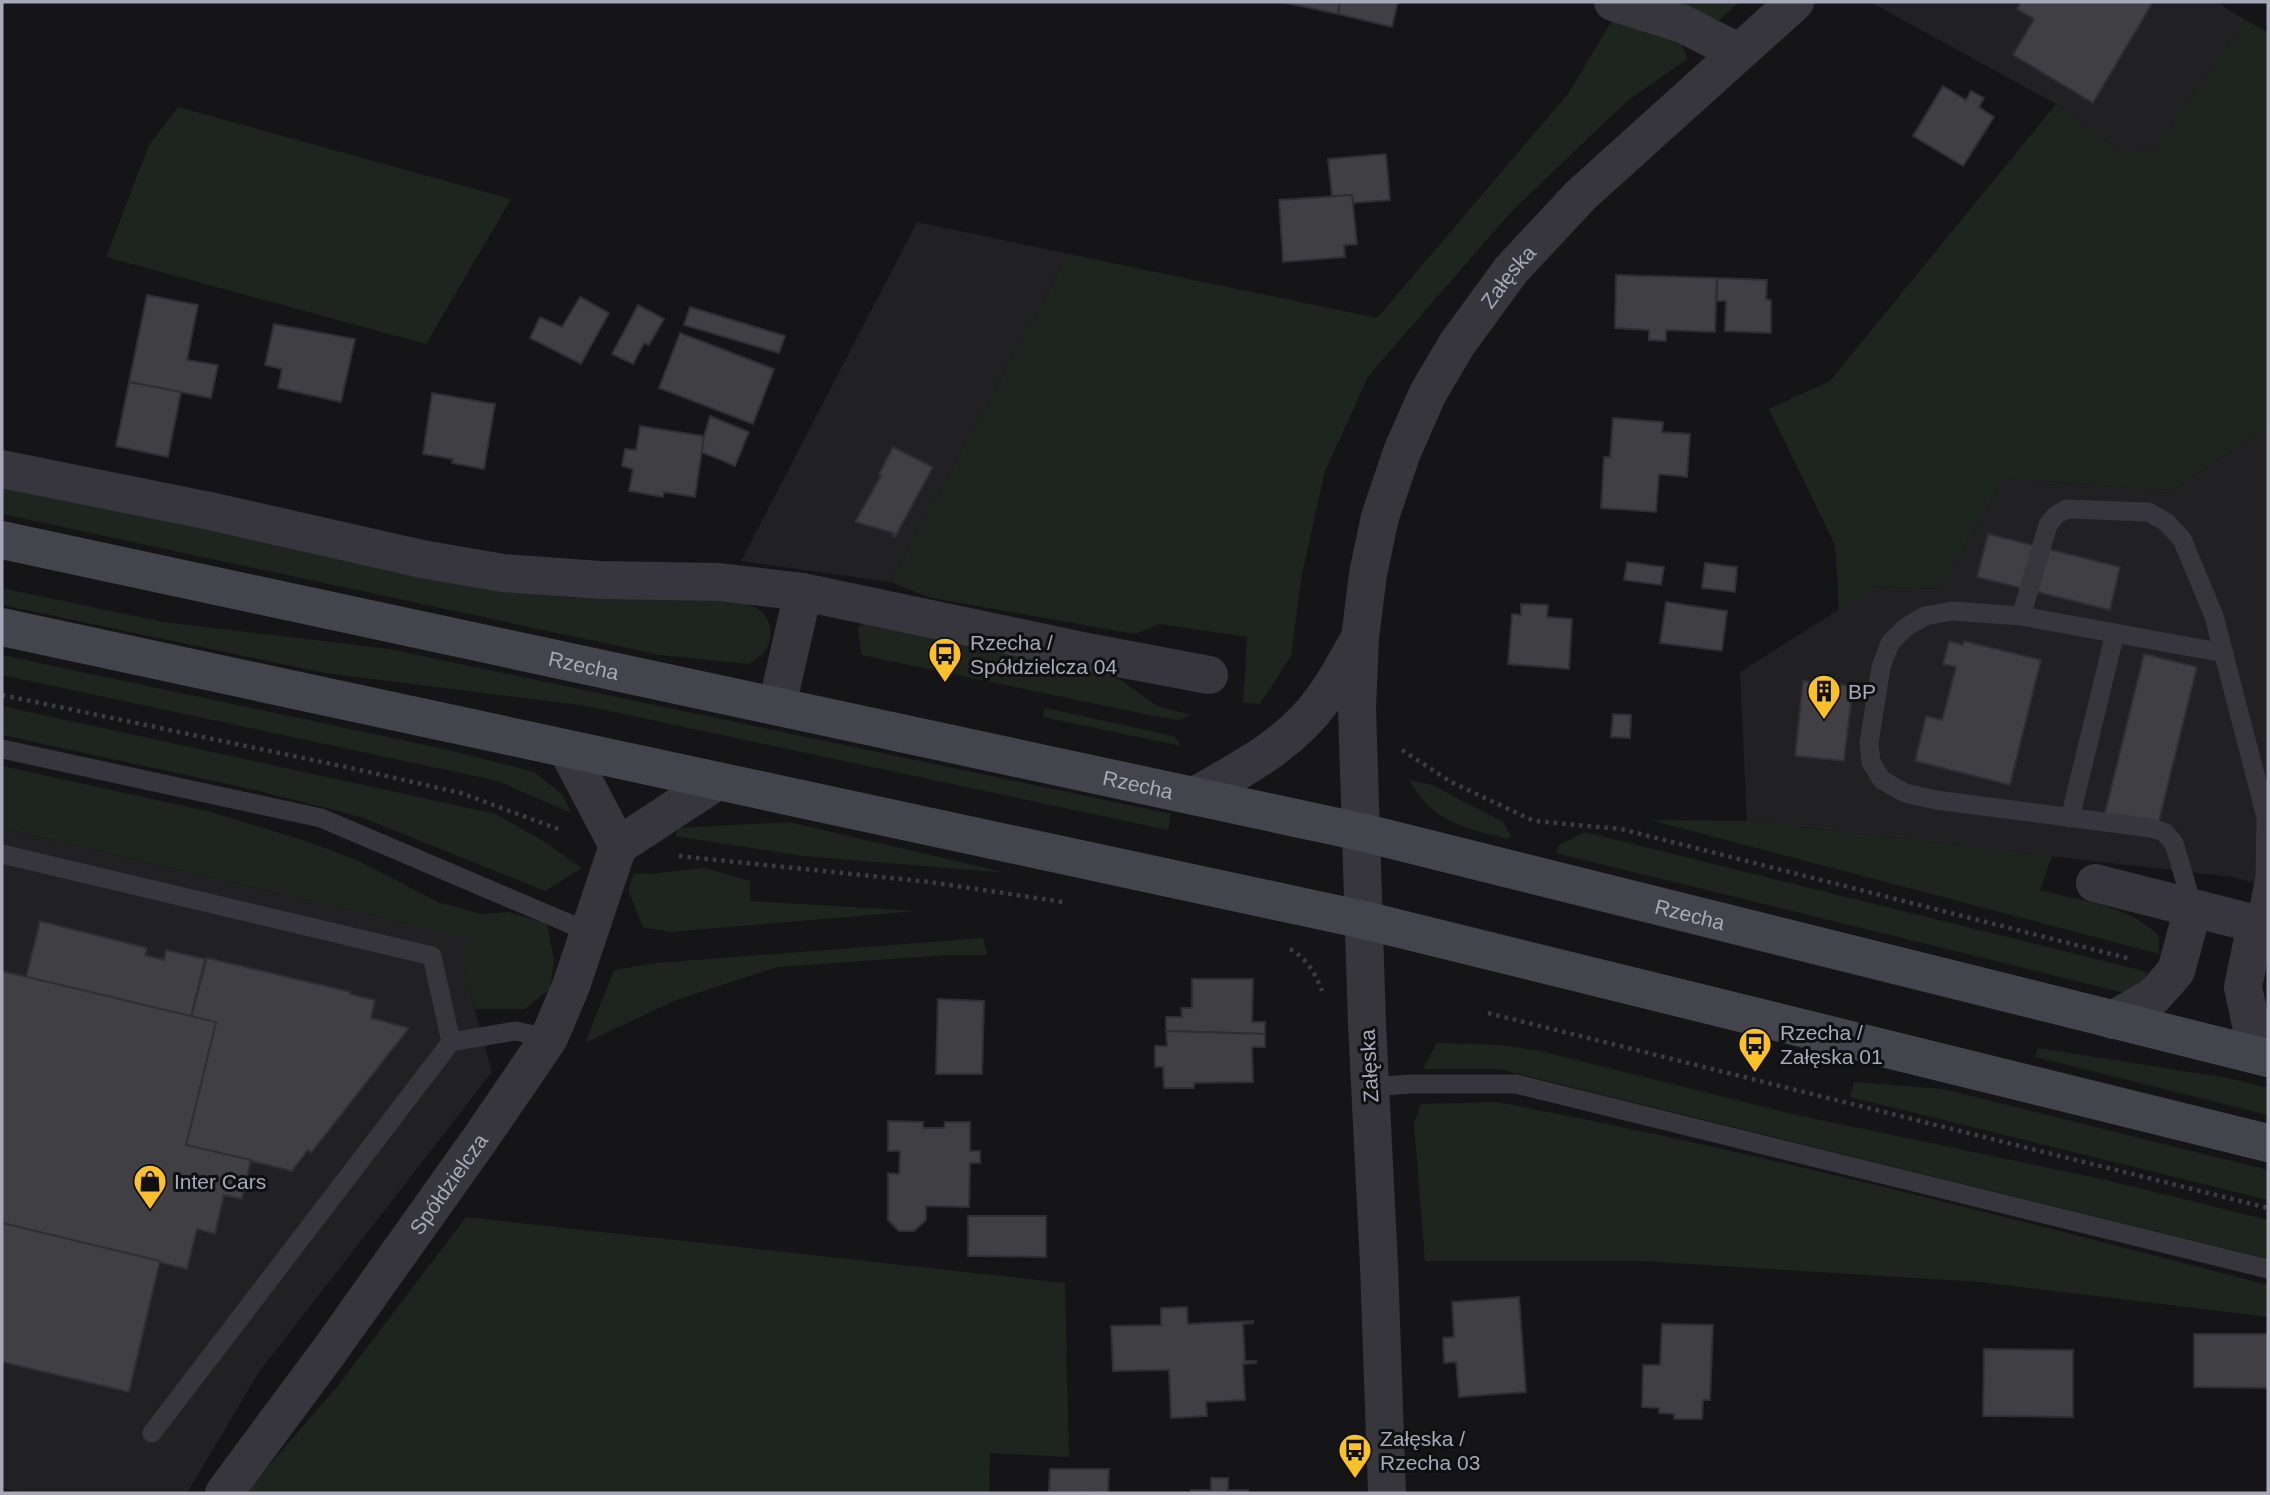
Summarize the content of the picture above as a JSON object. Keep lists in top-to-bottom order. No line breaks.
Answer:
{"streets":{"main road":["Rzecha"],"street":["Załęska","Spółdzielcza"]},"crossings":[["Załęska","Rzecha"]],"places":{"bus stop":["Rzecha / Spółdzielcza 04","Rzecha / Załęska 01","Załęska / Rzecha 03"],"building":["BP"],"shop":["Inter Cars"]}}
